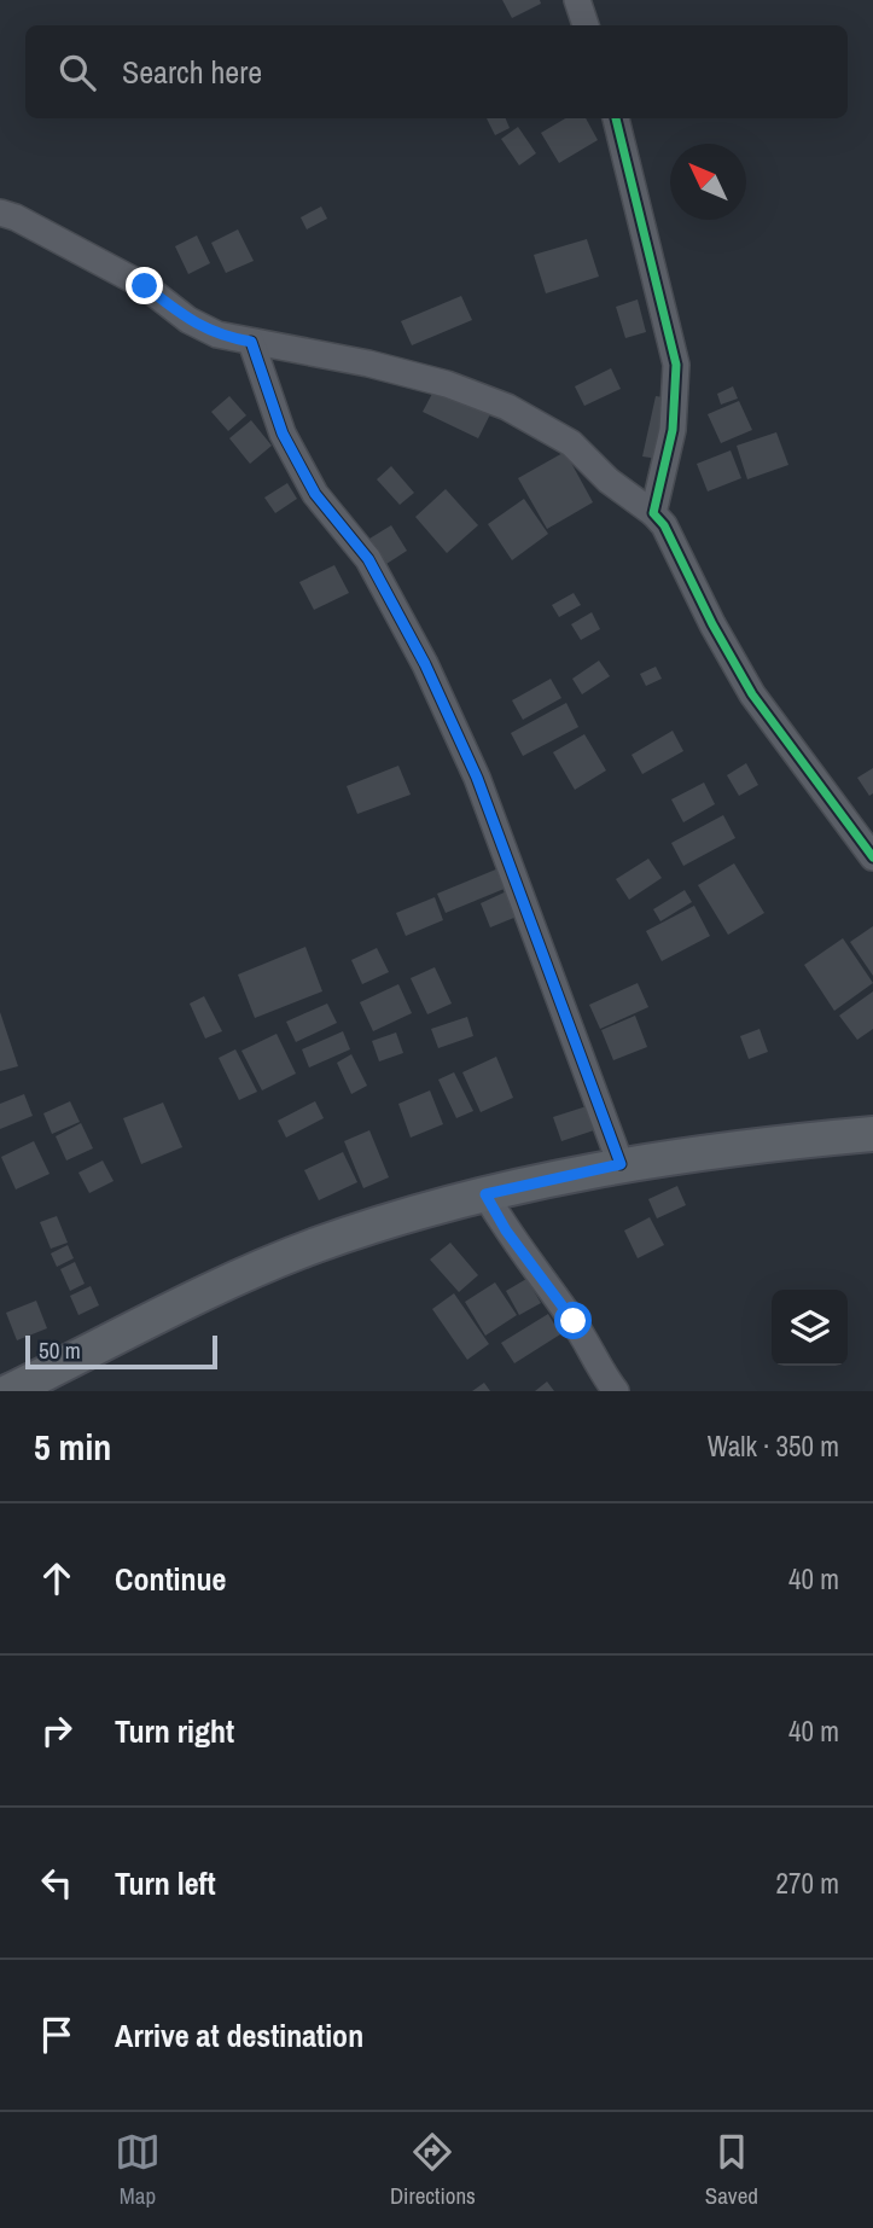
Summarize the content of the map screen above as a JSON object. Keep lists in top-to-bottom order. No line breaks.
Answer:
{"scale_bar":"50 m","north":"top left","page":{"search":"Search here","scale":"50 m","heading":["5 min","Walk · 350 m"],"list":[["Continue","40 m"],["Turn right","40 m"],["Turn left","270 m"],"Arrive at destination"],"nav":["Map","Directions","Saved"]}}
